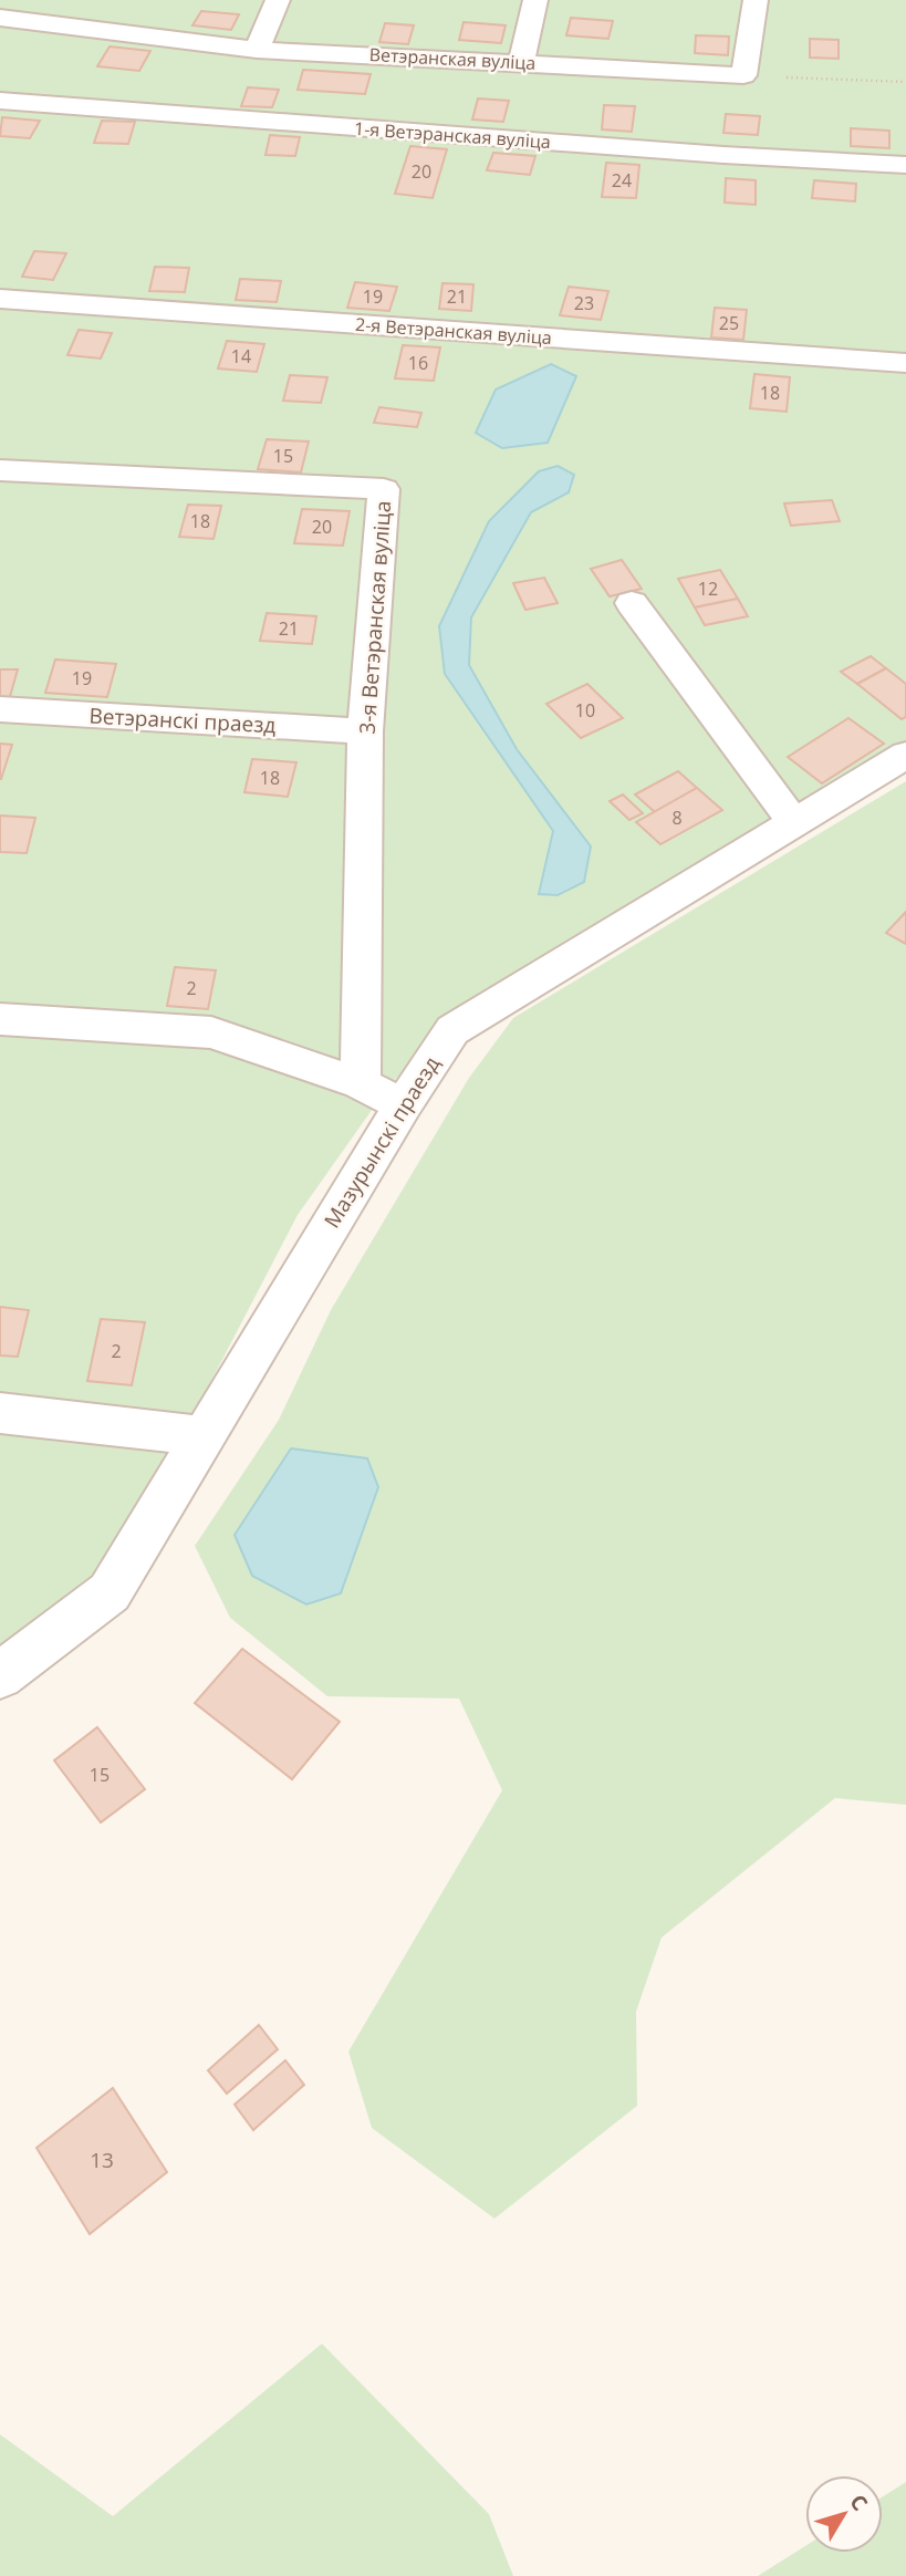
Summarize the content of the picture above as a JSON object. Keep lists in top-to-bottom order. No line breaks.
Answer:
{"streets":{"street":["Ветэранская вуліца","1-я Ветэранская вуліца","2-я Ветэранская вуліца","3-я Ветэранская вуліца","Ветэранскі праезд","Мазурынскі праезд"]},"crossings":[["3-я Ветэранская вуліца","Ветэранскі праезд"]],"house_numbers":["20","24","19","21","23","25","14","16","18","15","18","20","12","21","19","10","18","8","2","2","15","13"],"north":"top right"}
